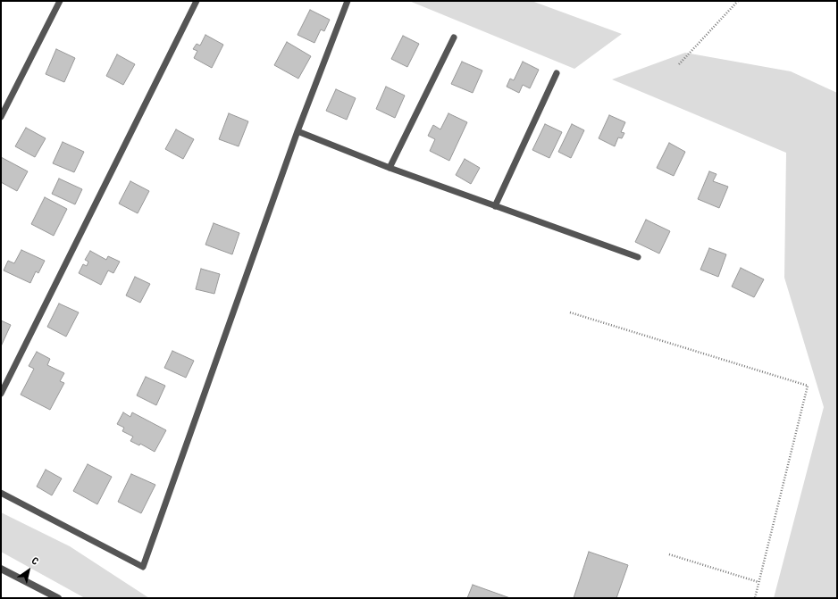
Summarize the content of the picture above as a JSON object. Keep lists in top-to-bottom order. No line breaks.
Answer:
{"north":"top right"}
